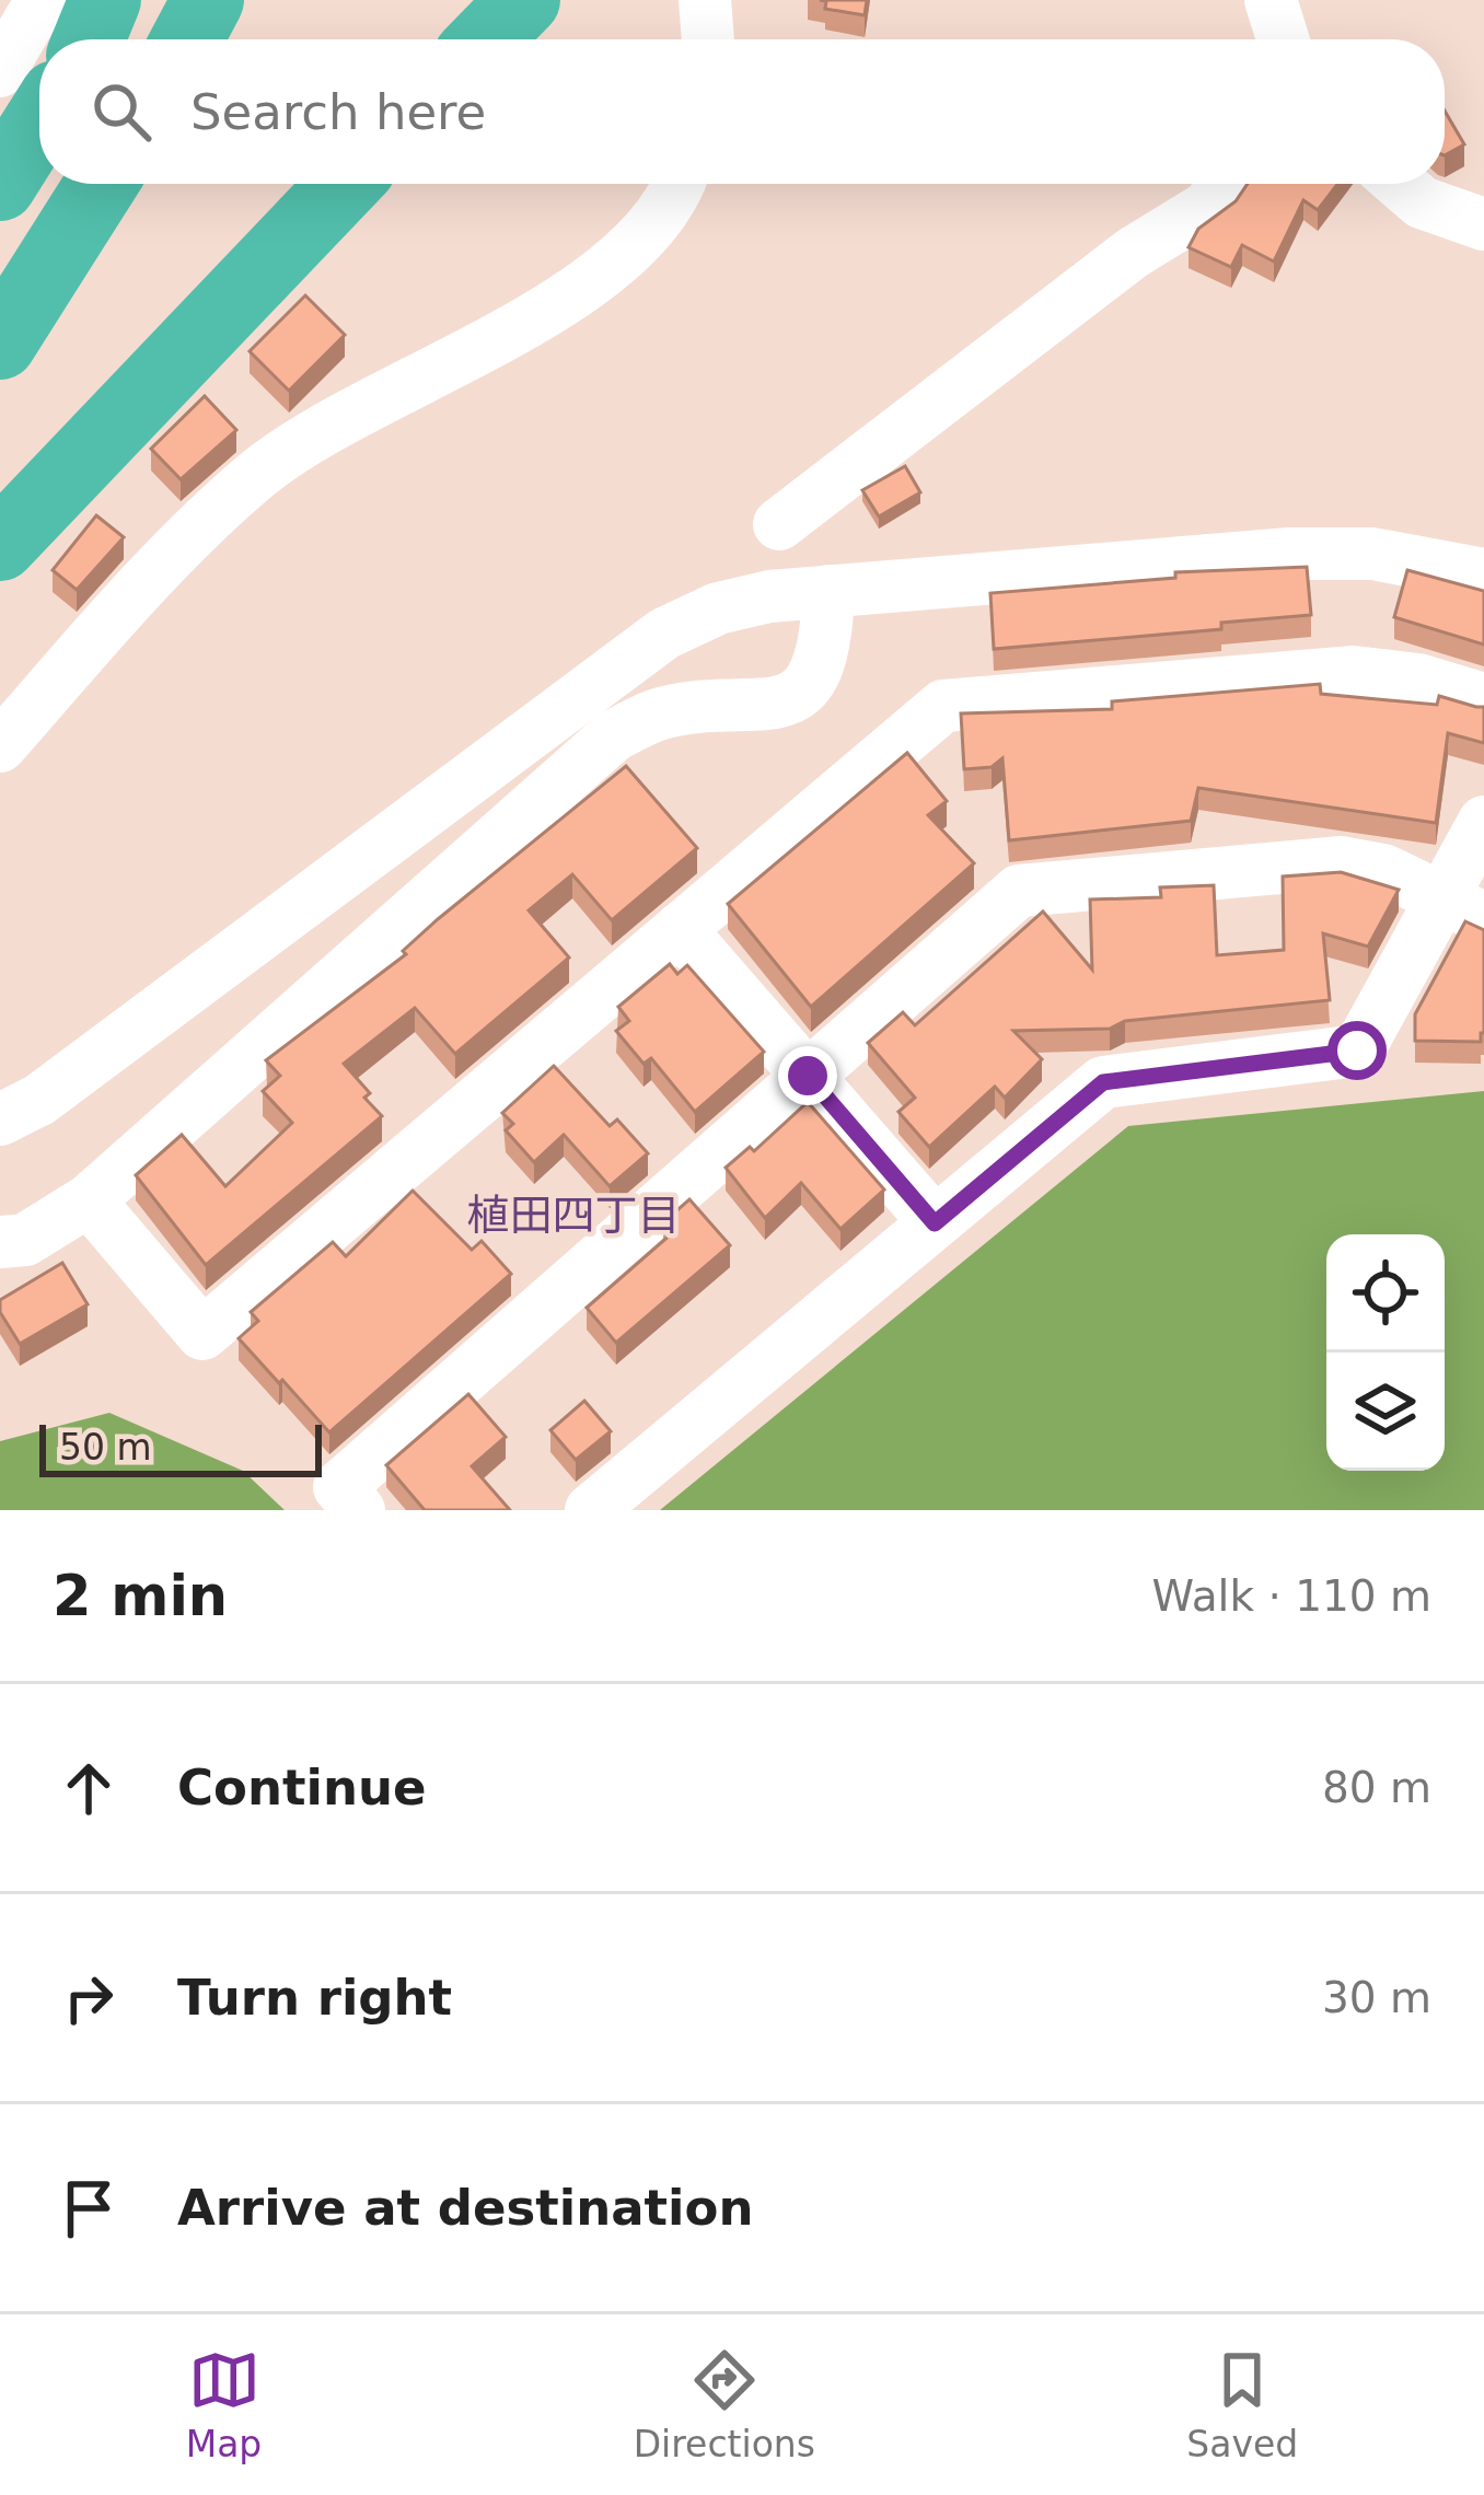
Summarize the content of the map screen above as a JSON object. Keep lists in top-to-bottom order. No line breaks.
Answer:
{"districts":["植田四丁目"],"scale_bar":"50 m","page":{"search":"Search here","scale":"50 m","heading":["2 min","Walk · 110 m"],"list":[["Continue","80 m"],["Turn right","30 m"],"Arrive at destination"],"nav":["Map","Directions","Saved"]}}
